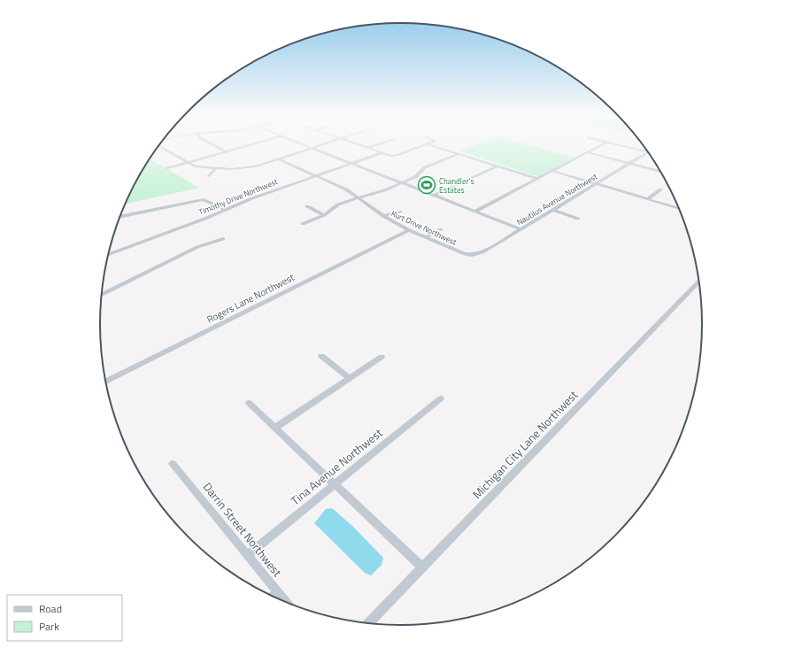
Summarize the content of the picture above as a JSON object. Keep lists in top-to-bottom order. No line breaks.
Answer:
{"streets":{"street":["Timothy Drive Northwest","Nautilus Avenue Northwest","Kurt Drive Northwest","Rogers Lane Northwest","Michigan City Lane Northwest","Tina Avenue Northwest","Darrin Street Northwest"]},"crossings":[["Timothy Drive Northwest","Kurt Drive Northwest"],["Nautilus Avenue Northwest","Kurt Drive Northwest"],["Kurt Drive Northwest","Rogers Lane Northwest"],["Tina Avenue Northwest","Darrin Street Northwest"]],"places":{"sports":["Chandler's Estates"]},"legend":["Road","Park"]}
